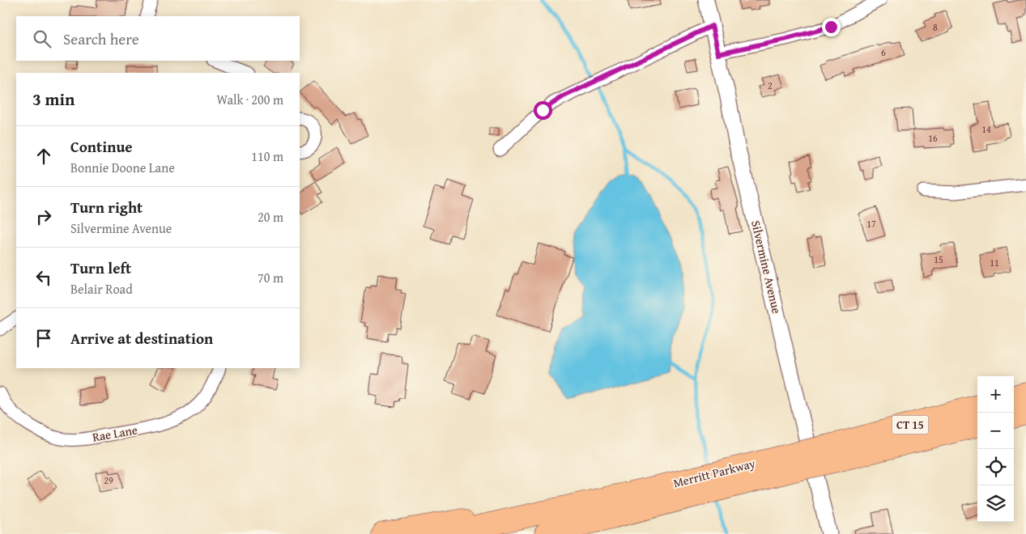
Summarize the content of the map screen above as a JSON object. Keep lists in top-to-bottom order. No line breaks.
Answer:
{"streets":{"highway":["CT 15","Merritt Parkway"],"street":["Silvermine Avenue","Rae Lane"]},"house_numbers":["8","6","2","14","16","17","15","11","29"],"page":{"search":"Search here","heading":["3 min","Walk · 200 m"],"list":[["Continue","Bonnie Doone Lane","110 m"],["Turn right","Silvermine Avenue","20 m"],["Turn left","Belair Road","70 m"],"Arrive at destination"],"map_buttons":["+","−"]}}
